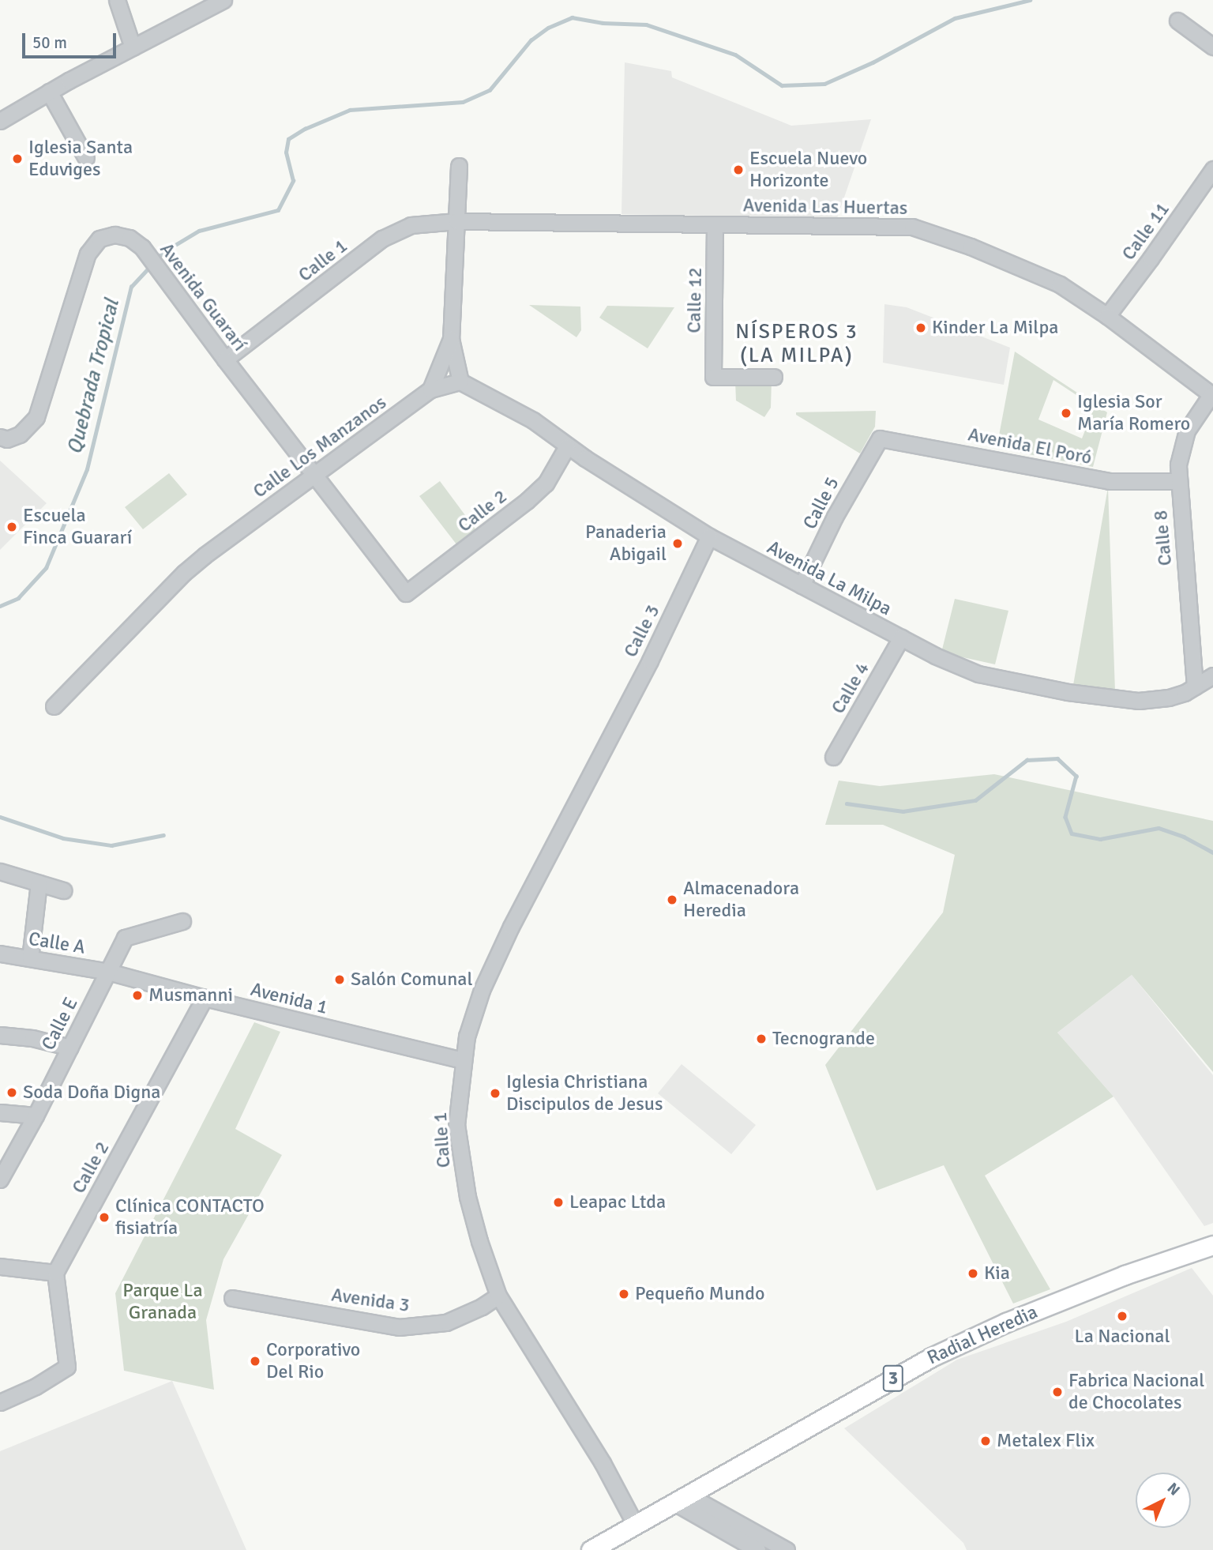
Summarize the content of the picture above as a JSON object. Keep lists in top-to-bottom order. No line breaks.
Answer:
{"streets":{"main road":["Radial Heredia","3"],"street":["Avenida Las Huertas","Calle 11","Calle 1","Avenida Guararí","Calle 12","Avenida El Poró","Calle Los Manzanos","Calle 5","Calle 2","Calle 8","Avenida La Milpa","Calle 3","Calle 4","Calle A","Avenida 1","Calle E","Avenida 3"]},"crossings":[["Avenida Las Huertas","Calle 11"],["Avenida Las Huertas","Calle 1"],["Avenida Las Huertas","Calle 12"],["Avenida Las Huertas","Calle 8"],["Calle 1","Avenida Guararí"],["Calle 1","Calle 3"],["Calle 1","Avenida 1"],["Calle 1","Avenida 3"],["Calle 1","Radial Heredia"],["Avenida Guararí","Calle Los Manzanos"],["Avenida Guararí","Calle 2"],["Avenida El Poró","Calle 5"],["Avenida El Poró","Calle 8"],["Calle Los Manzanos","Avenida La Milpa"],["Calle 5","Avenida La Milpa"],["Calle 2","Avenida La Milpa"],["Calle 2","Avenida 1"],["Calle 8","Avenida La Milpa"],["Avenida La Milpa","Calle 3"],["Avenida La Milpa","Calle 4"],["Calle A","Avenida 1"],["Calle A","Calle E"],["Avenida 1","Calle E"]],"districts":["NÍSPEROS 3 (LA MILPA)"],"water":["Quebrada Tropical"],"parks":["Parque La Granada"],"places":["Iglesia Santa Eduviges","Escuela Nuevo Horizonte","Kinder La Milpa","Iglesia Sor María Romero","Escuela Finca Guararí","Panaderia Abigail","Almacenadora Heredia","Salón Comunal","Musmanni","Tecnogrande","Soda Doña Digna","Iglesia Christiana Discipulos de Jesus","Leapac Ltda","Clínica CONTACTO fisiatría","Kia","Pequeño Mundo","La Nacional","Corporativo Del Rio","Fabrica Nacional de Chocolates","Metalex Flix"],"scale_bar":"50 m","north":"top right"}
